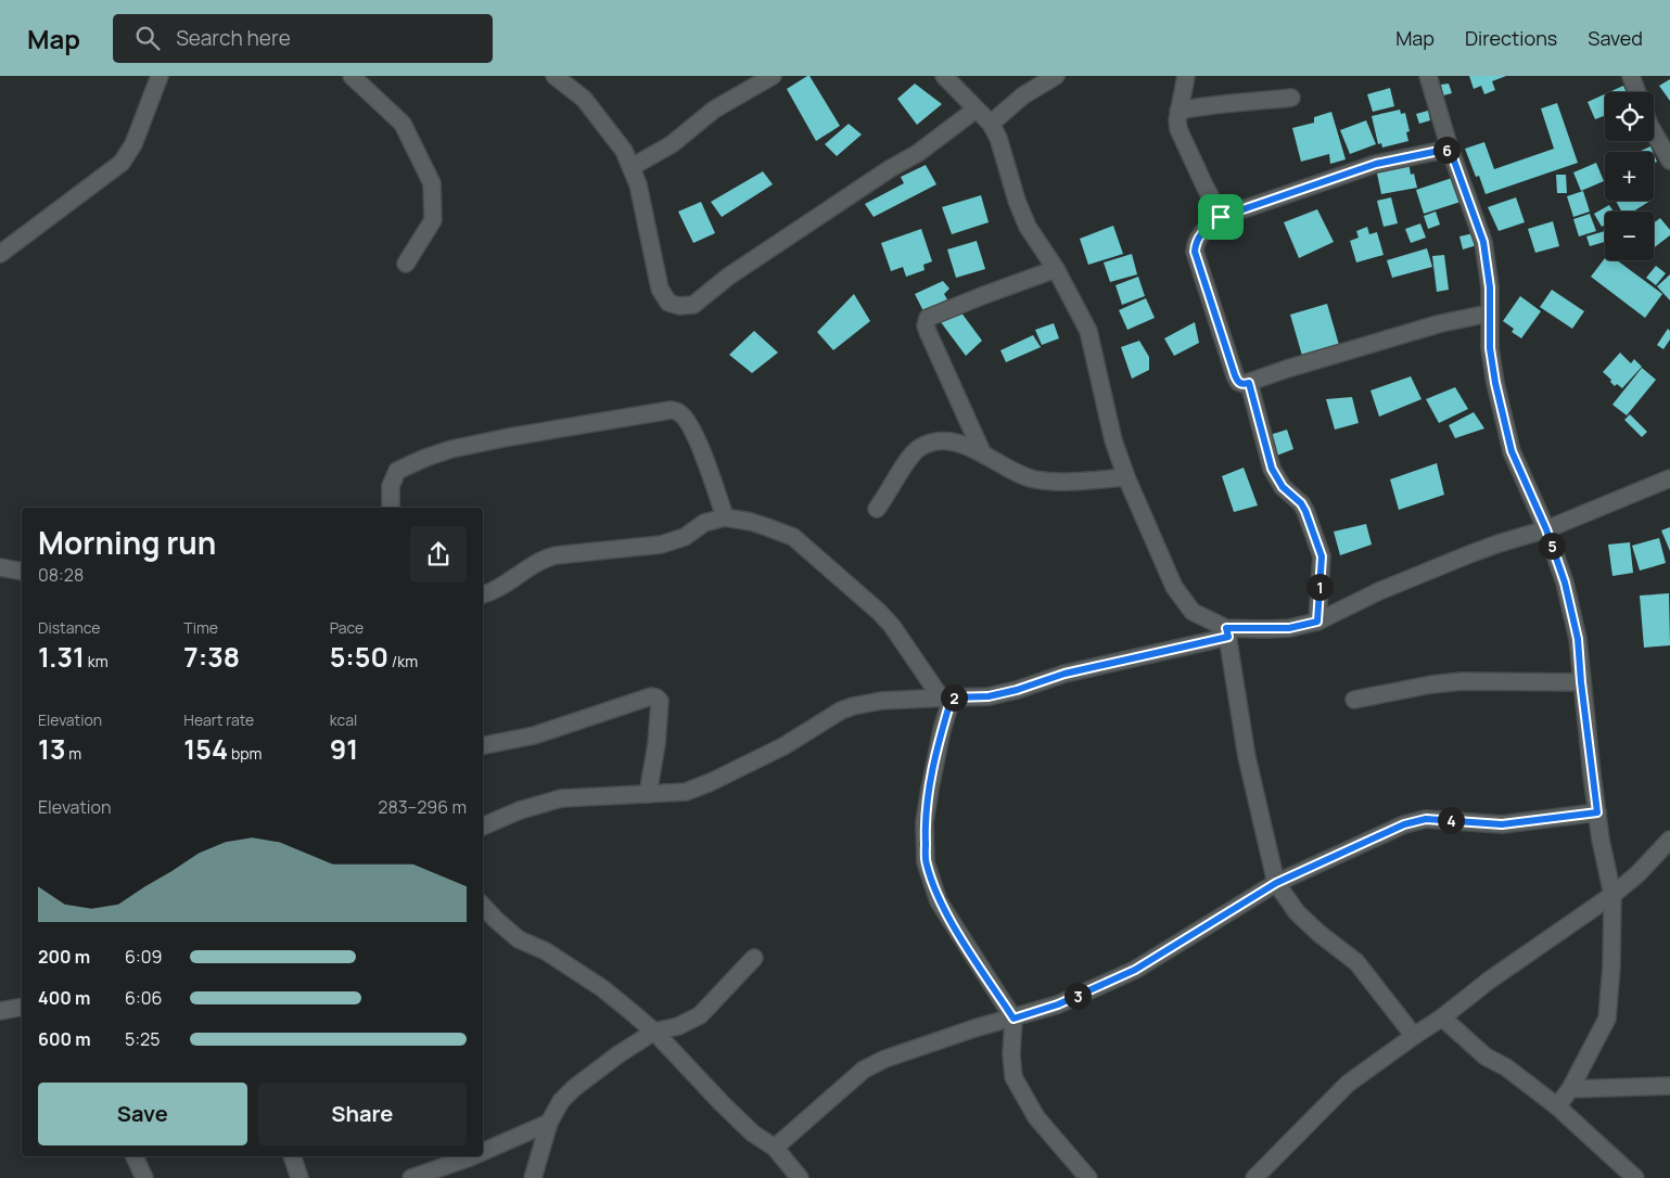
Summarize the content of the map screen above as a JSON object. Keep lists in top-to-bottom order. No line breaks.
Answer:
{"page":{"header":"Map","search":"Search here","nav":["Map","Directions","Saved"],"map_buttons":["+","−"],"pins":["6","5","1","2","4","3"],"heading":["Morning run","08:28"],"stats":[["Distance","1.31 km"],["Time","7:38"],["Pace","5:50 /km"],["Elevation","13 m"],["Heart rate","154 bpm"],["kcal","91"]],"chart":["Elevation","283–296 m"],"list":[{"name":"200 m","note":"6:09"},{"name":"400 m","note":"6:06"},{"name":"600 m","note":"5:25"}],"buttons":["Save","Share"]}}
